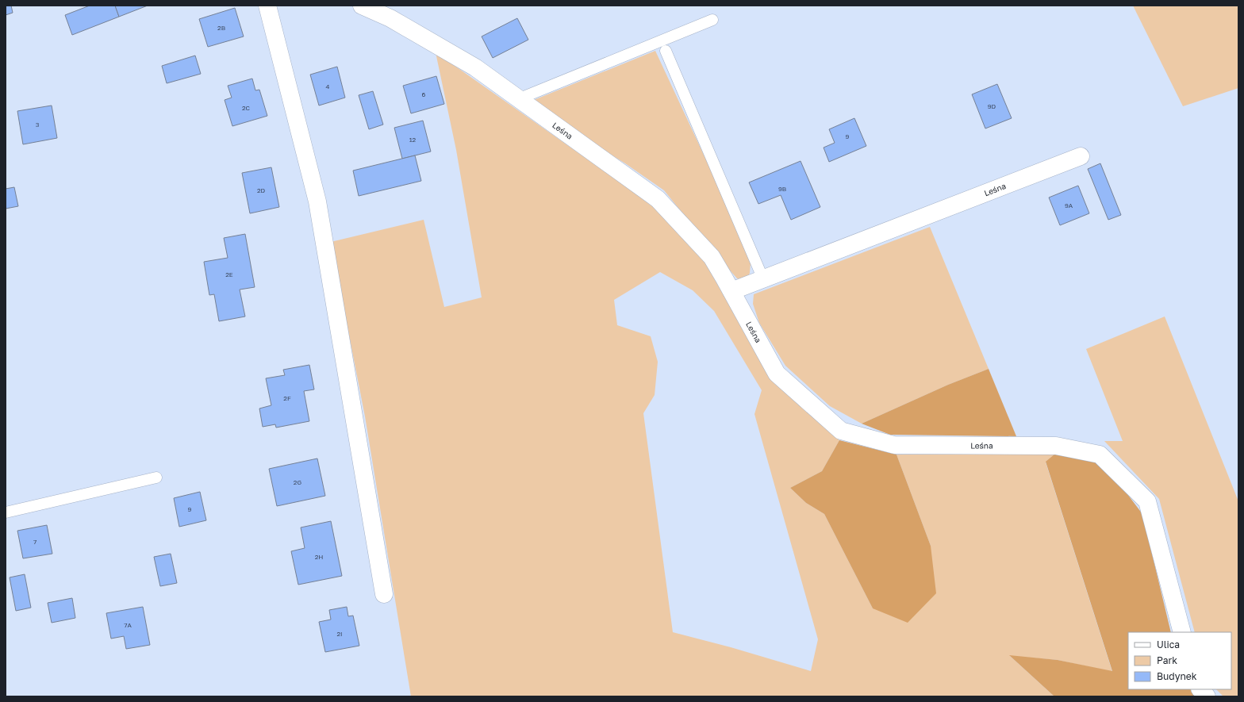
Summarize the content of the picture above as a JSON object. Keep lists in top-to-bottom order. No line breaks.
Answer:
{"streets":{"street":["Leśna"]},"house_numbers":["2B","4","6","9D","2C","3","9","12","9B","2D","9A","2E","2F","2G","9","7","2H","7A","2I"],"legend":["Ulica","Park","Budynek"]}
